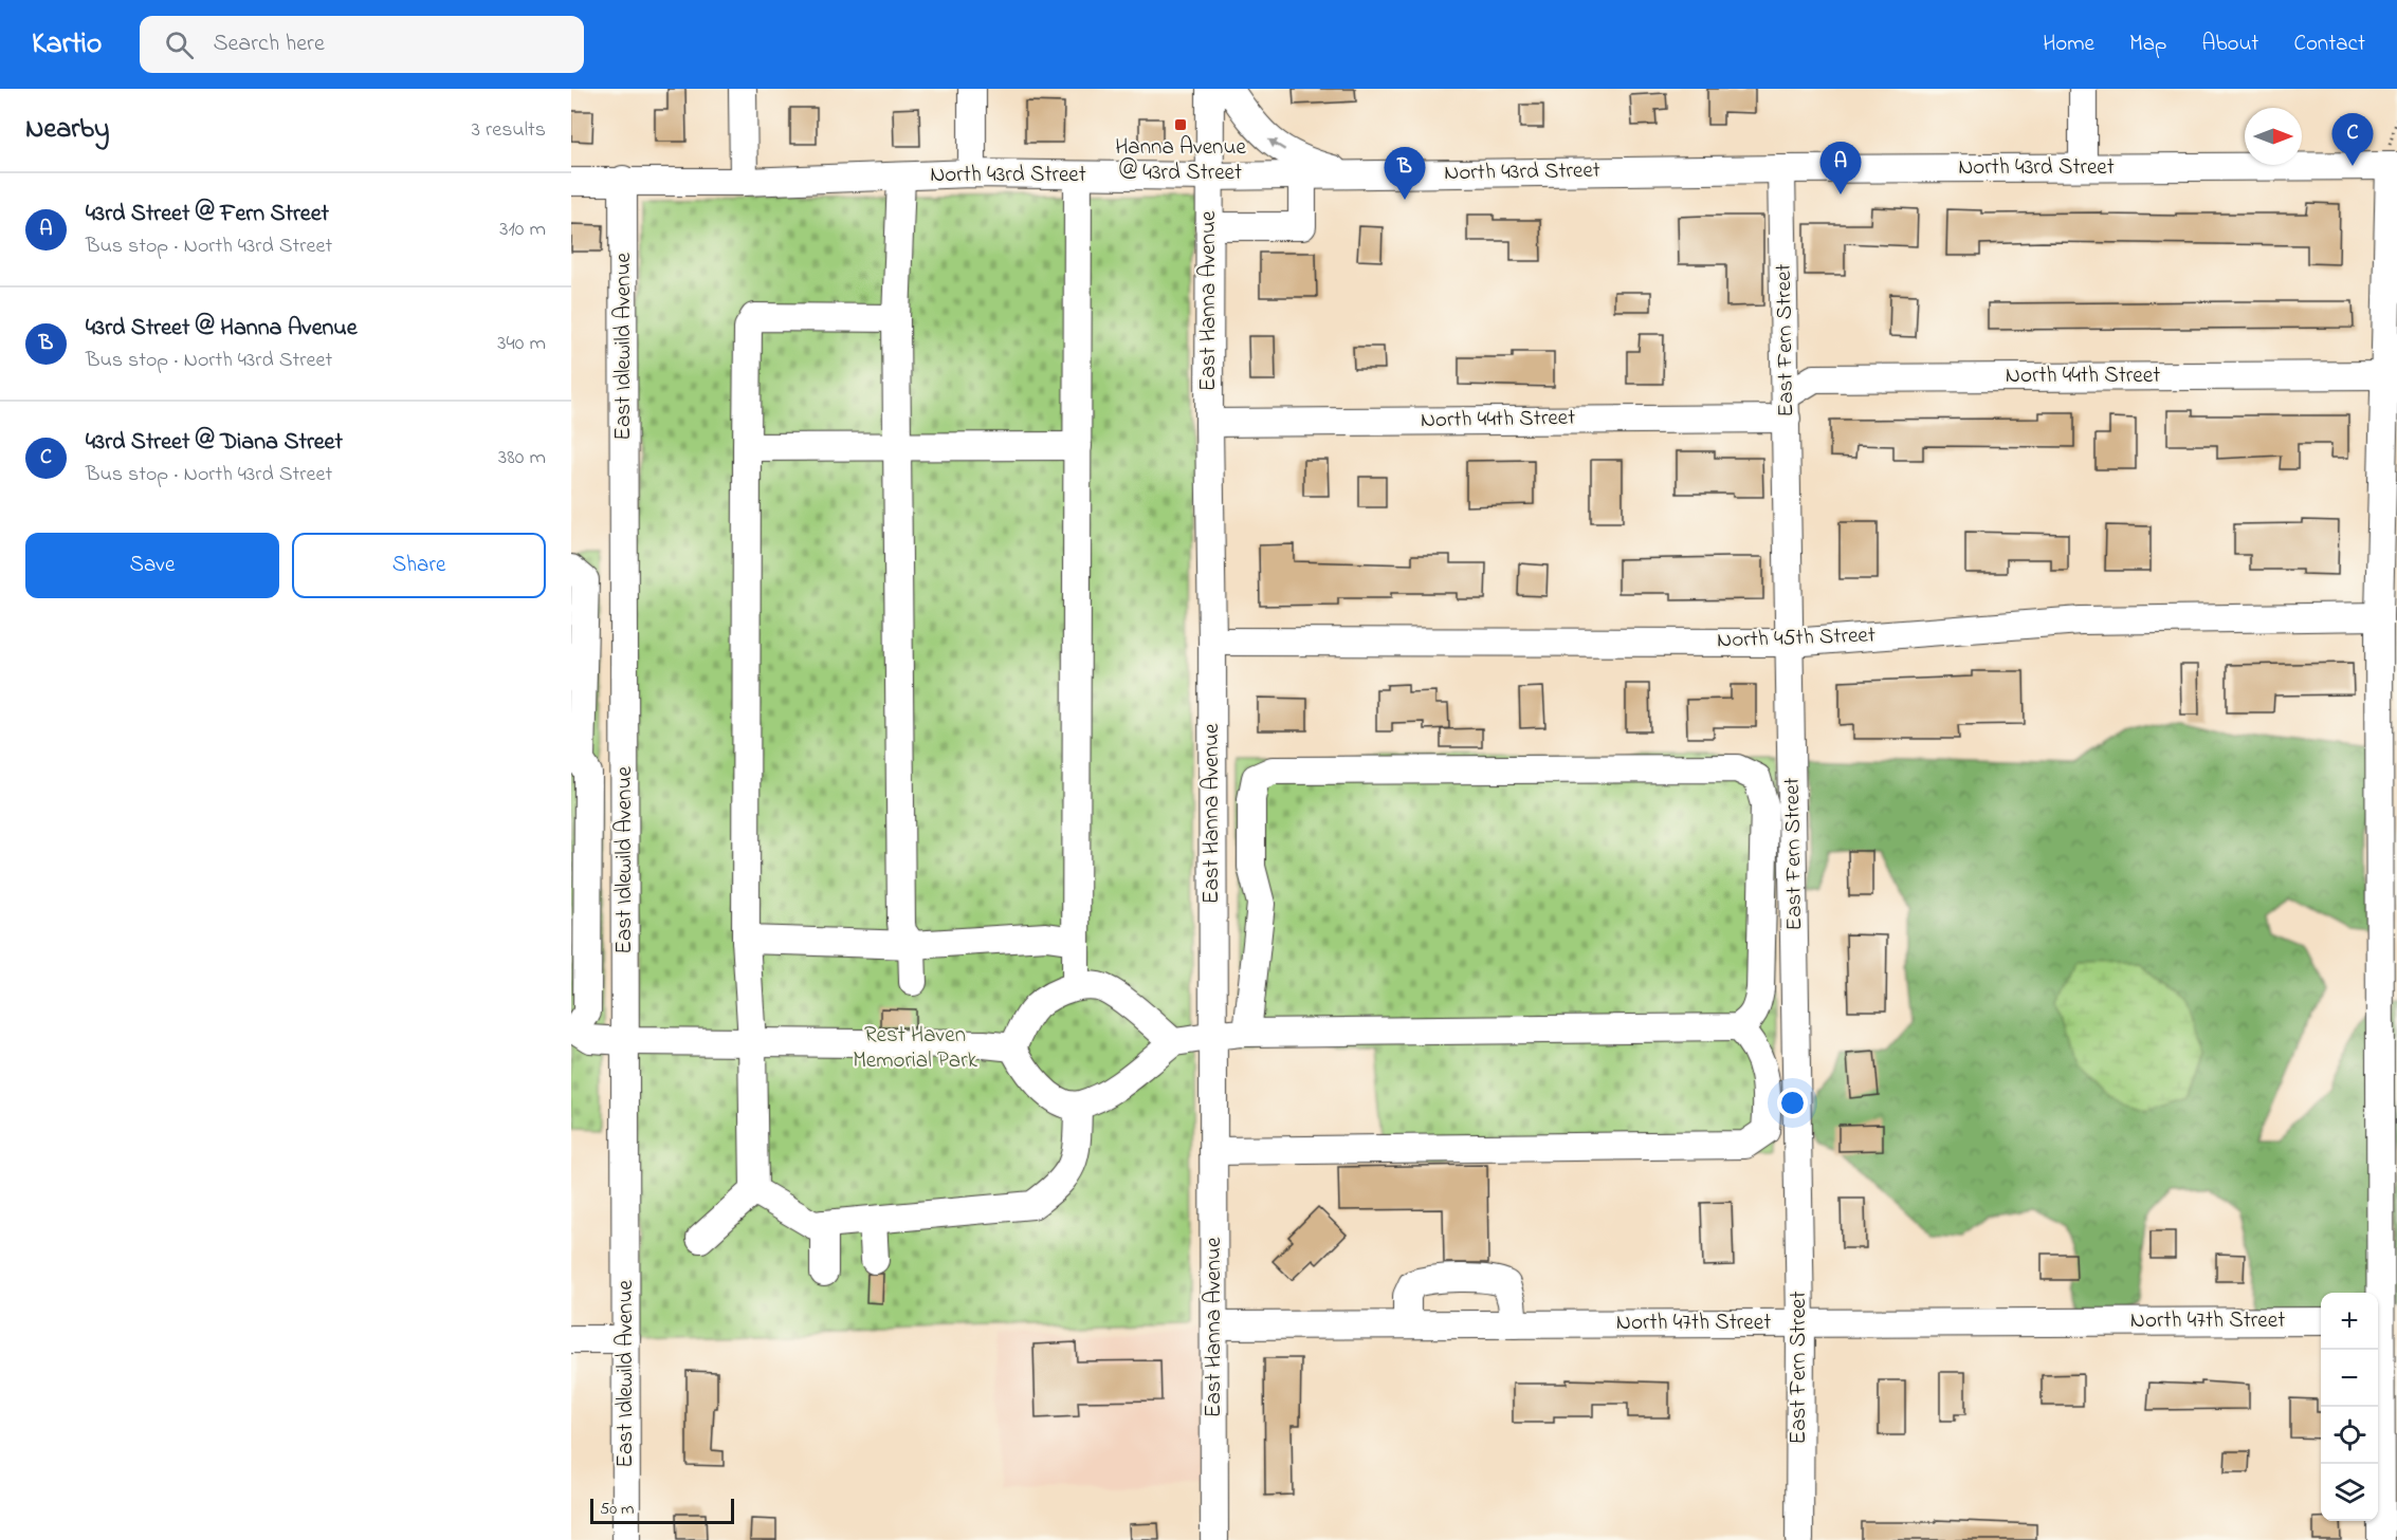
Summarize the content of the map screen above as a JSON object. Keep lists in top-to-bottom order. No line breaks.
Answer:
{"streets":{"street":["North 43rd Street","East Hanna Avenue","East Fern Street","East Idlewild Avenue","North 44th Street","North 45th Street","North 47th Street"]},"crossings":[["North 43rd Street","East Hanna Avenue"],["North 43rd Street","East Fern Street"],["North 43rd Street","East Idlewild Avenue"],["East Hanna Avenue","North 44th Street"],["East Hanna Avenue","North 45th Street"],["East Hanna Avenue","North 47th Street"],["East Fern Street","North 44th Street"],["East Fern Street","North 45th Street"],["East Fern Street","North 47th Street"]],"parks":["Rest Haven Memorial Park"],"places":{"transit":["Hanna Avenue @ 43rd Street"]},"scale_bar":"50 m","north":"right","page":{"header":"Kartio","search":"Search here","nav":["Home","Map","About","Contact"],"heading":["Nearby","3 results"],"pins":["C","A","B"],"list":[{"mark":"A","name":"43rd Street @ Fern Street","note":"Bus stop · North 43rd Street","value":"310 m"},{"mark":"B","name":"43rd Street @ Hanna Avenue","note":"Bus stop · North 43rd Street","value":"340 m"},{"mark":"C","name":"43rd Street @ Diana Street","note":"Bus stop · North 43rd Street","value":"380 m"}],"buttons":["Save","Share"],"map_buttons":["+","−"],"scale":"50 m"}}
